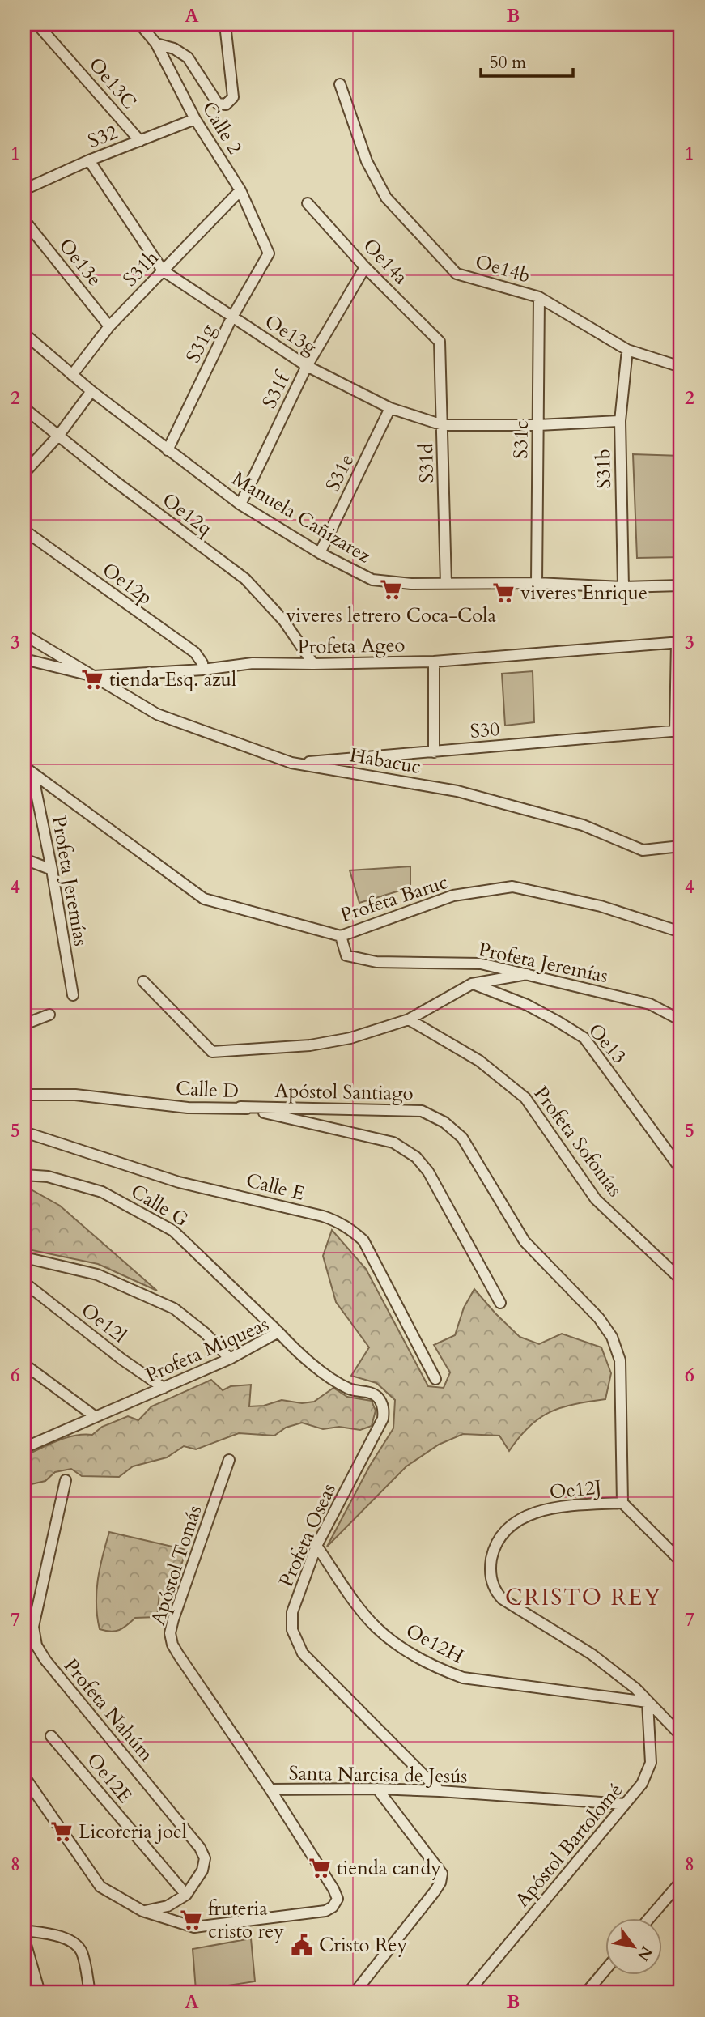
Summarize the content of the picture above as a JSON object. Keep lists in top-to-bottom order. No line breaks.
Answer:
{"streets":{"street":["Oe13C","Calle 2","S32","Oe14a","Oe13e","S31h","Oe14b","Oe13g","S31g","S31f","S31c","S31d","S31b","S31e","Oe12q","Manuela Cañizarez","Oe12p","Profeta Ageo","S30","Habacuc","Profeta Jeremías","Profeta Baruc","Oe13","Calle D","Apóstol Santiago","Profeta Sofonías","Calle E","Calle G","Oe12l","Profeta Miqueas","Oe12J","Profeta Oseas","Apóstol Tomás","Oe12H","Profeta Nahúm","Santa Narcisa de Jesús","Oe12E","Apóstol Bartolomé"]},"crossings":[["Oe13C","S32"],["Calle 2","S32"],["Calle 2","S31h"],["Calle 2","S31g"],["S32","Oe13g"],["Oe14a","S31f"],["Oe14a","S31d"],["Oe13e","S31h"],["S31h","Oe13g"],["S31h","Manuela Cañizarez"],["Oe14b","S31c"],["Oe14b","S31b"],["Oe13g","S31g"],["Oe13g","S31f"],["Oe13g","S31c"],["Oe13g","S31d"],["Oe13g","S31b"],["Oe13g","S31e"],["S31g","Manuela Cañizarez"],["S31f","Manuela Cañizarez"],["S31c","Manuela Cañizarez"],["S31d","Manuela Cañizarez"],["S31b","Manuela Cañizarez"],["S31e","Manuela Cañizarez"],["Oe12q","Profeta Ageo"],["Oe12p","Profeta Ageo"],["Profeta Ageo","Habacuc"],["S30","Habacuc"],["Profeta Jeremías","Profeta Baruc"],["Calle D","Apóstol Santiago"],["Apóstol Santiago","Oe12J"],["Calle G","Profeta Miqueas"],["Oe12l","Profeta Miqueas"],["Profeta Miqueas","Profeta Oseas"],["Oe12J","Oe12H"],["Oe12J","Apóstol Bartolomé"],["Profeta Oseas","Oe12H"],["Profeta Oseas","Santa Narcisa de Jesús"],["Apóstol Tomás","Santa Narcisa de Jesús"],["Oe12H","Apóstol Bartolomé"],["Profeta Nahúm","Santa Narcisa de Jesús"],["Profeta Nahúm","Oe12E"],["Santa Narcisa de Jesús","Apóstol Bartolomé"]],"districts":["CRISTO REY"],"places":{"supermarket":["viveres letrero Coca-Cola","viveres Enrique","tienda Esq. azul","Licoreria joel","tienda candy","fruteria cristo rey"],"public building":["Cristo Rey"]},"scale_bar":"50 m","north":"bottom right","grid":{"columns":["A","B"],"rows":["1","2","3","4","5","6","7","8"]}}
